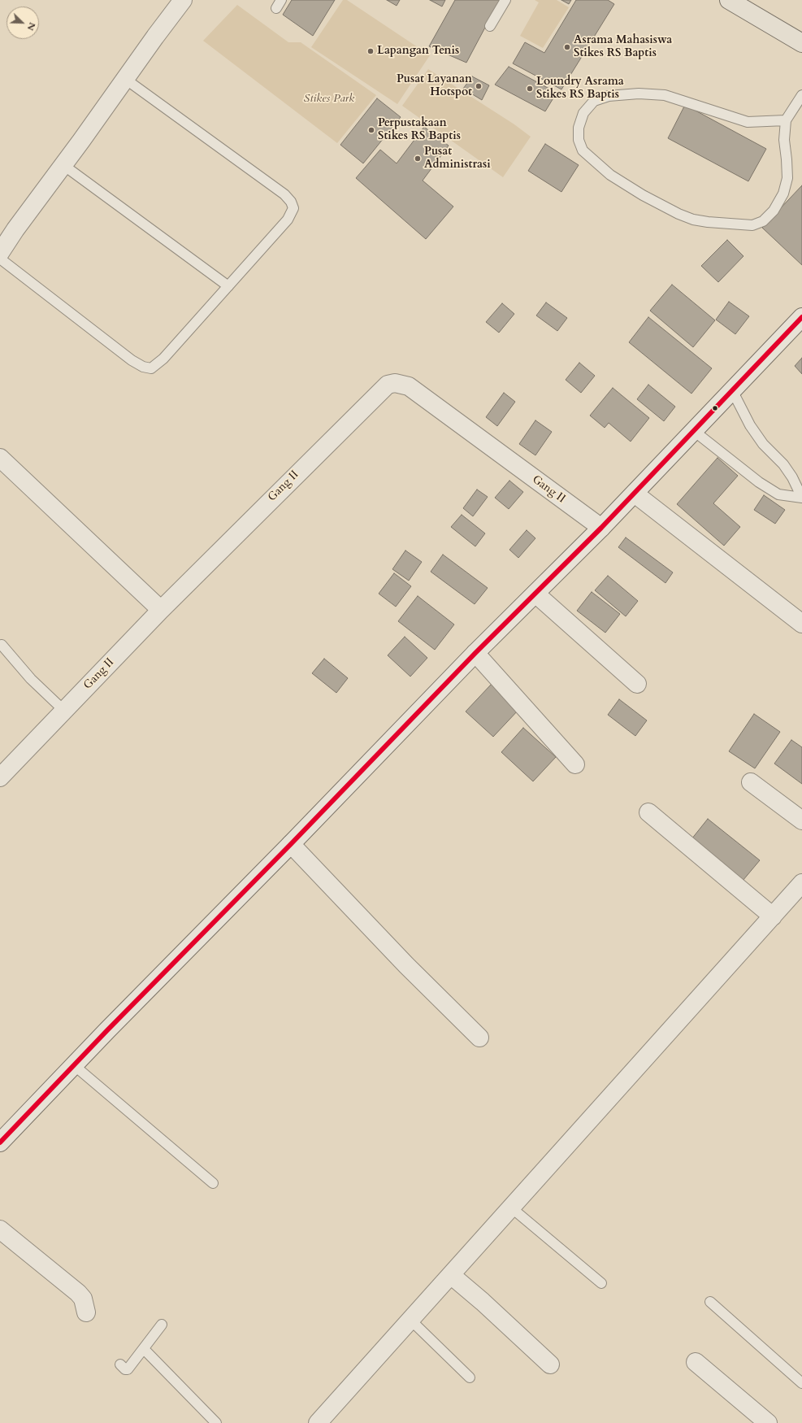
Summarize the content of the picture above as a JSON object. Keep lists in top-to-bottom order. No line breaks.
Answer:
{"streets":{"street":["Gang II"]},"parks":["Stikes Park"],"places":["Asrama Mahasiswa Stikes RS Baptis","Lapangan Tenis","Pusat Layanan Hotspot","Loundry Asrama Stikes RS Baptis","Perpustakaan Stikes RS Baptis","Pusat Administrasi"],"north":"bottom right"}
